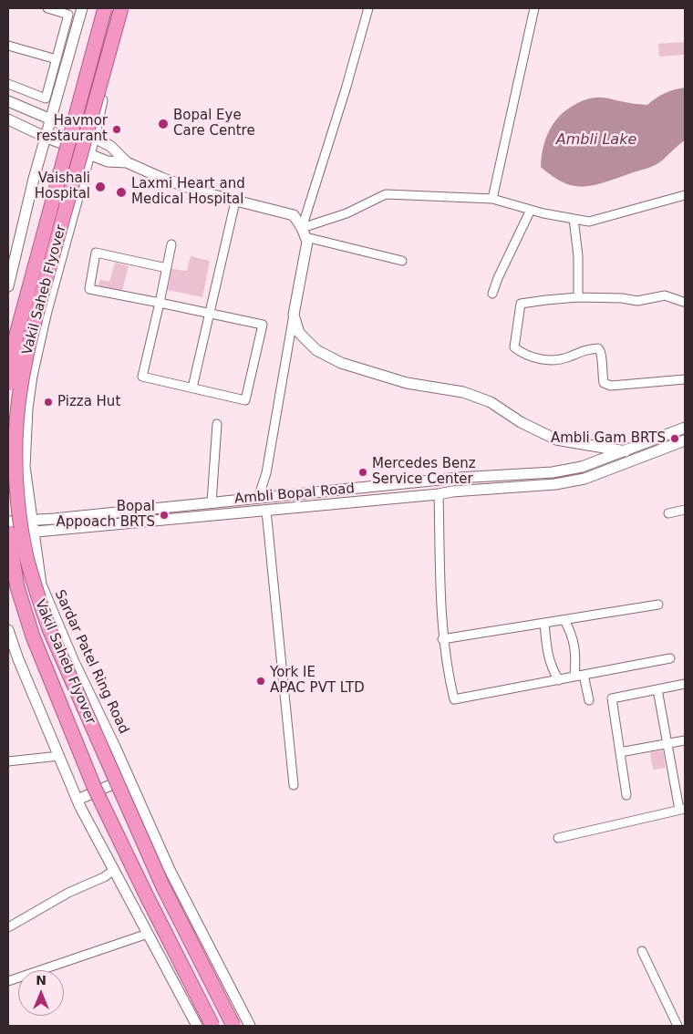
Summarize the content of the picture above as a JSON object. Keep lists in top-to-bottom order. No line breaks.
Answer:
{"streets":{"highway":["Vakil Saheb Flyover"],"street":["Ambli Bopal Road","Sardar Patel Ring Road"]},"crossings":[["Vakil Saheb Flyover","Ambli Bopal Road"],["Ambli Bopal Road","Sardar Patel Ring Road"]],"water":["Ambli Lake"],"places":["Bopal Eye Care Centre","Havmor restaurant","Vaishali Hospital","Laxmi Heart and Medical Hospital","Pizza Hut","Ambli Gam BRTS","Mercedes Benz Service Center","Bopal Appoach BRTS","York IE APAC PVT LTD"],"north":"top"}
